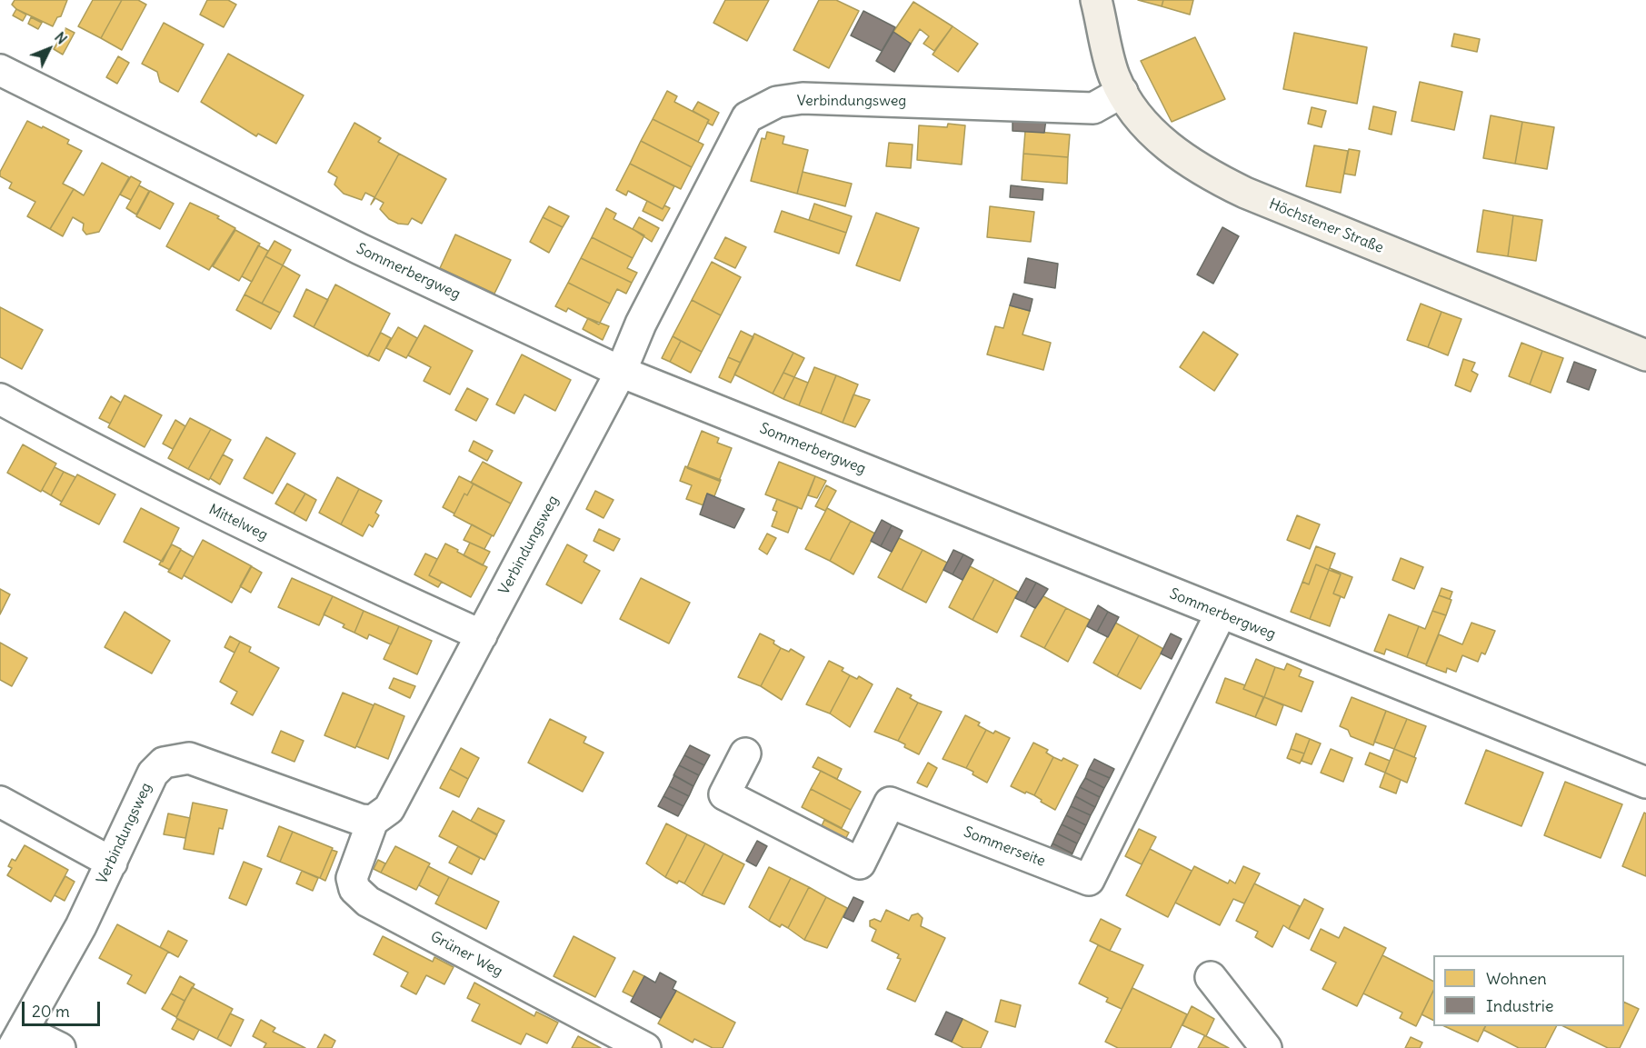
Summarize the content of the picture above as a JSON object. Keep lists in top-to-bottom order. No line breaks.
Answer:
{"streets":{"main road":["Höchstener Straße"],"street":["Verbindungsweg","Sommerbergweg","Mittelweg","Sommerseite","Grüner Weg"]},"crossings":[["Verbindungsweg","Höchstener Straße"],["Verbindungsweg","Sommerbergweg"],["Verbindungsweg","Mittelweg"],["Verbindungsweg","Grüner Weg"],["Sommerbergweg","Sommerseite"]],"legend":["Wohnen","Industrie"],"scale_bar":"20 m","north":"top right"}
